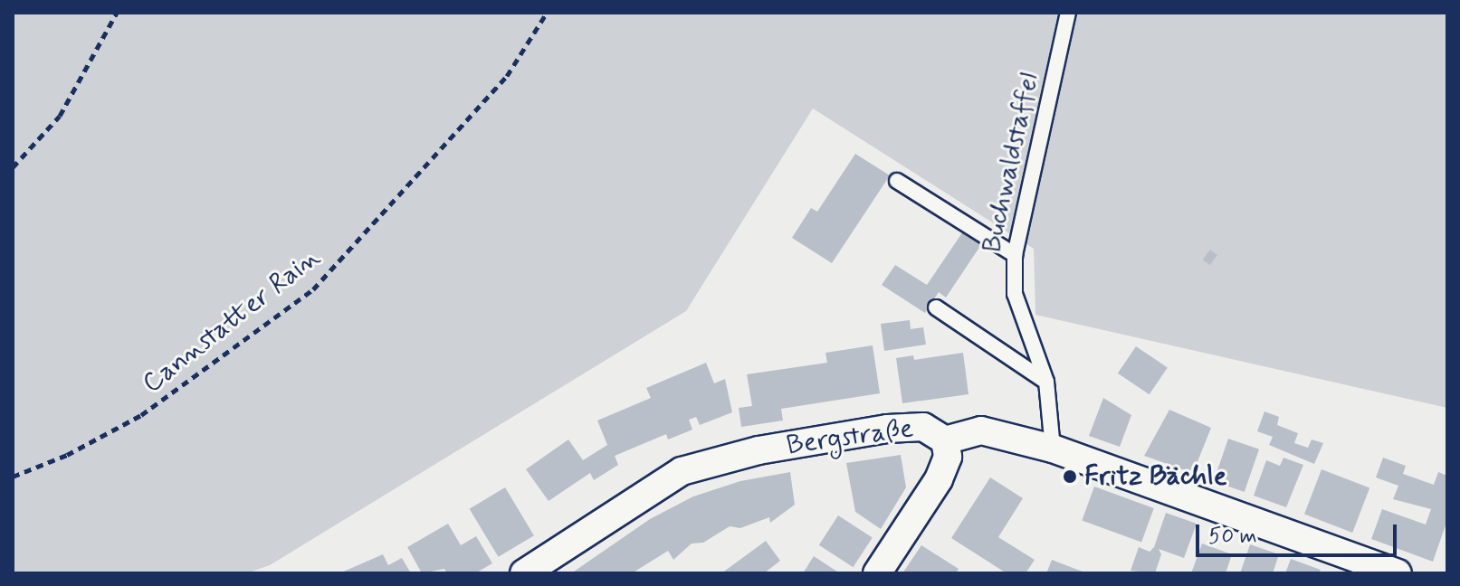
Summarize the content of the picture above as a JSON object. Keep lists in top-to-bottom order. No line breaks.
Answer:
{"streets":{"street":["Bergstraße"],"lane":["Buchwaldstaffel"],"path":["Cannstatter Rain"]},"crossings":[["Buchwaldstaffel","Bergstraße"]],"places":["Fritz Bächle"],"scale_bar":"50 m"}
